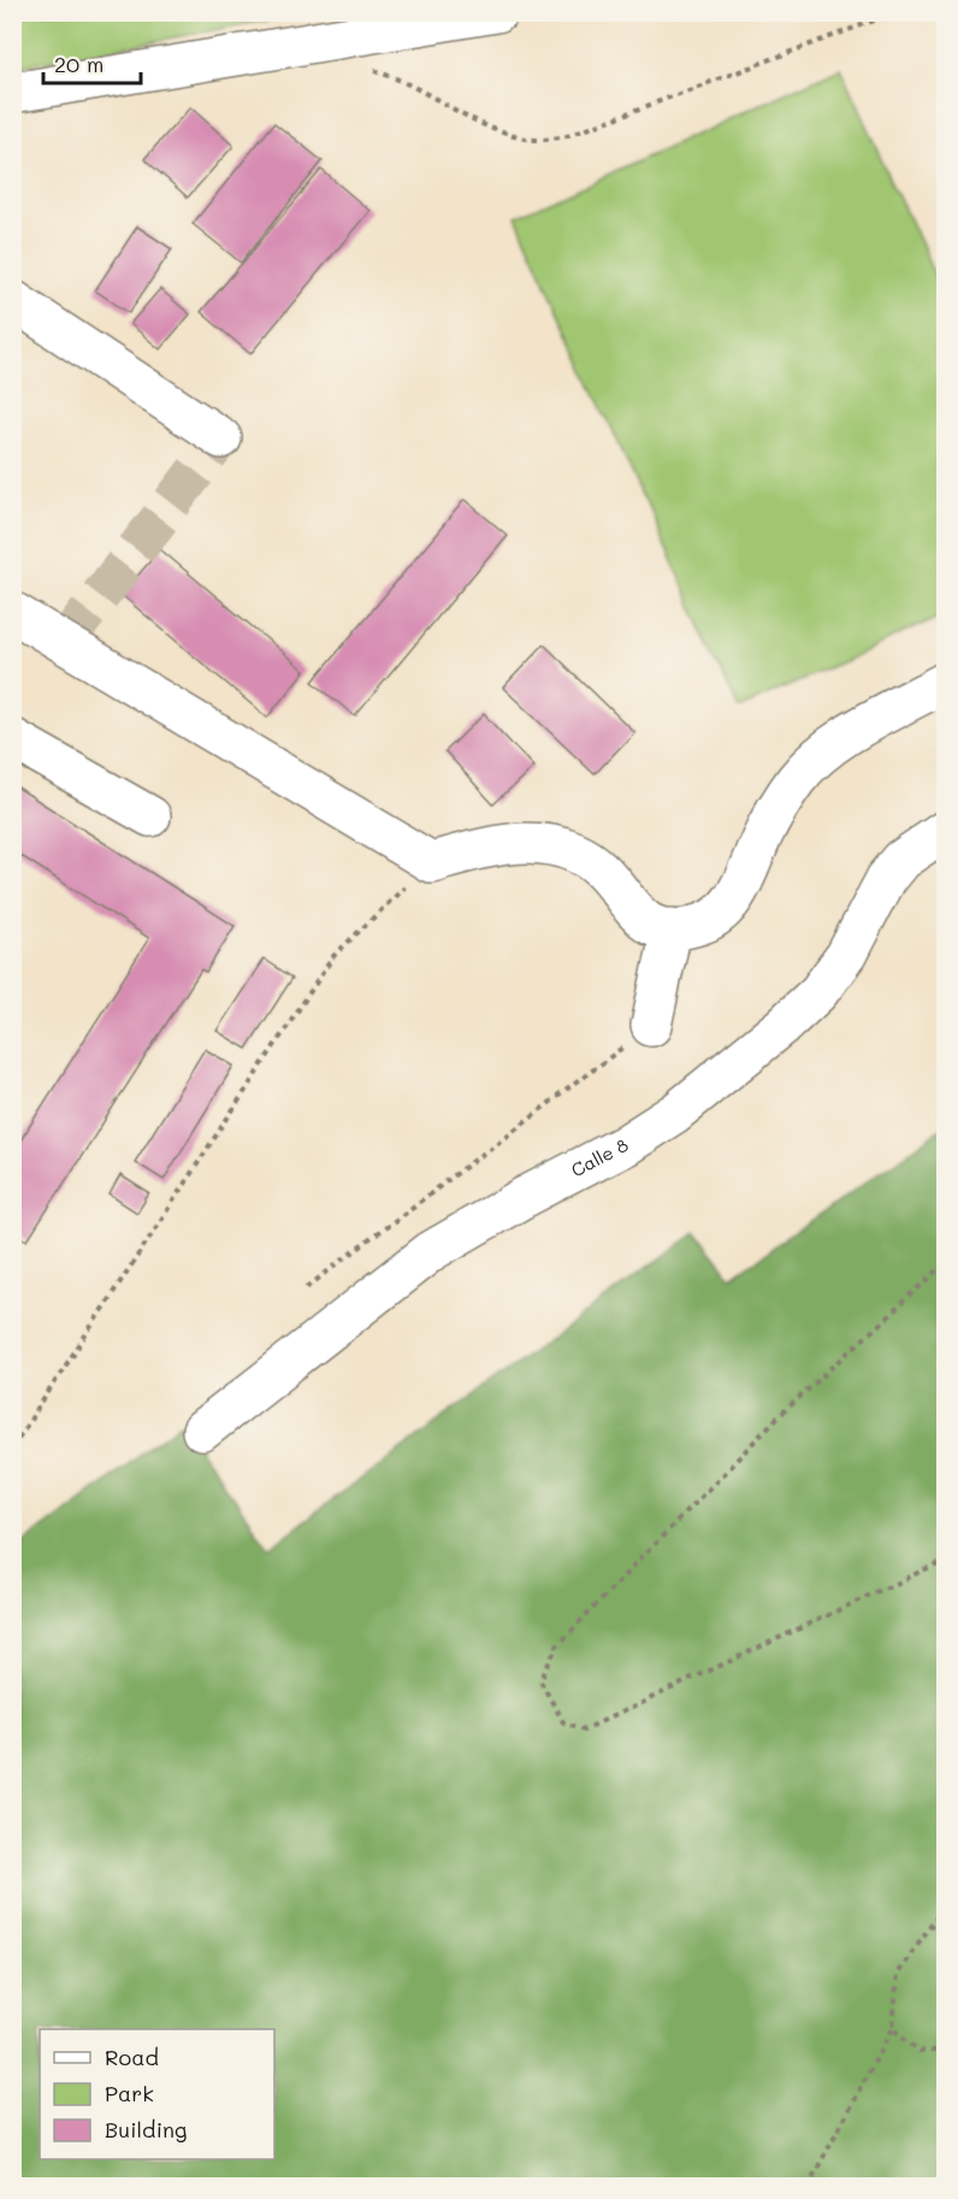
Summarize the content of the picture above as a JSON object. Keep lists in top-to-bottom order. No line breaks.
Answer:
{"streets":{"street":["Calle 8"]},"legend":["Road","Park","Building"],"scale_bar":"20 m"}
